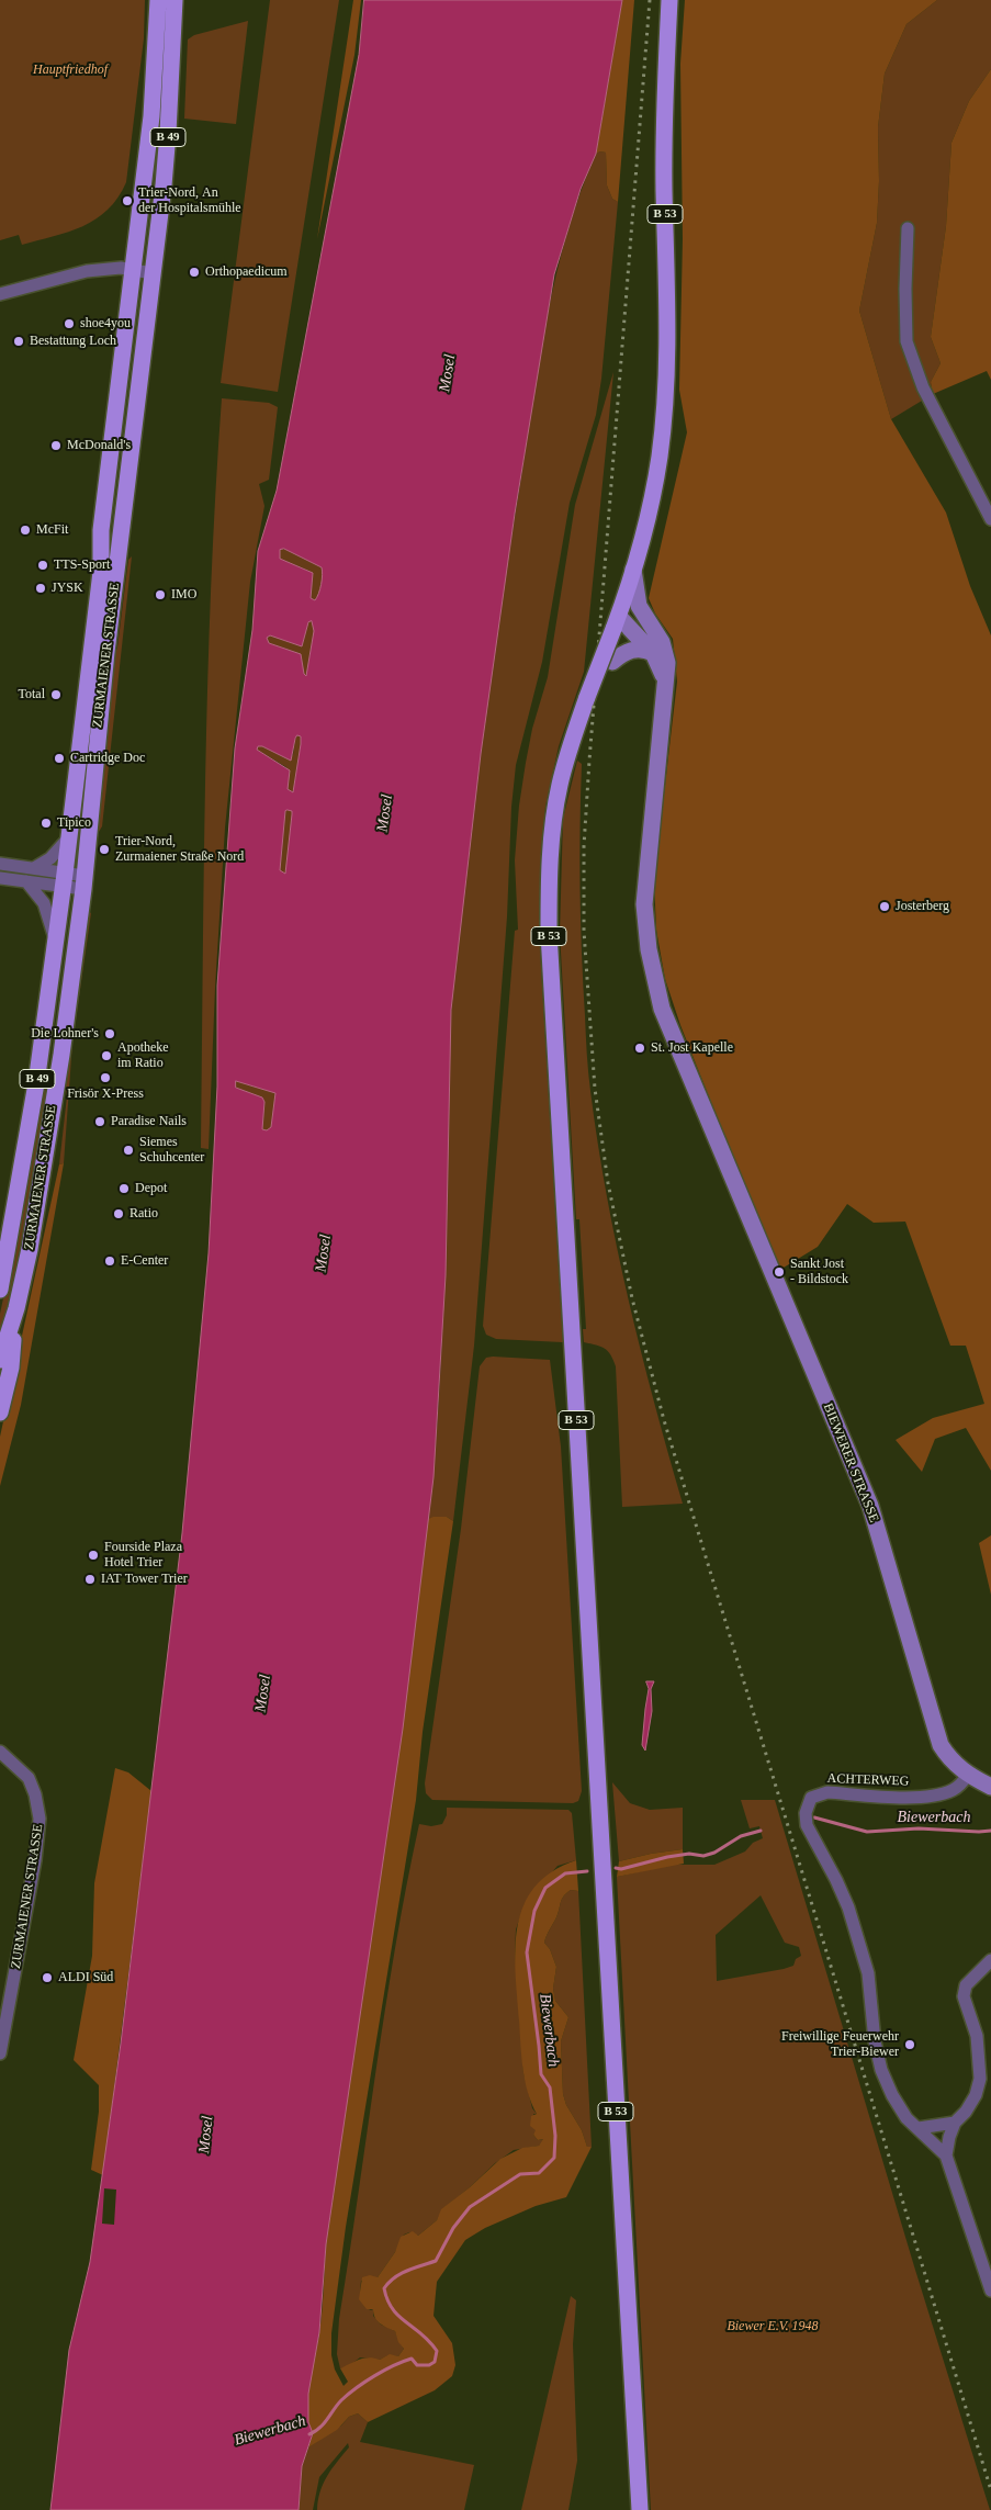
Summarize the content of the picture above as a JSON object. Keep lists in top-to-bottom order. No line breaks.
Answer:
{"streets":{"main road":["B 49","B 53","ZURMAIENER STRASSE"],"street":["BIEWERER STRASSE","ACHTERWEG"]},"crossings":[["B 53","BIEWERER STRASSE"],["BIEWERER STRASSE","ACHTERWEG"]],"water":["Mosel","Biewerbach"],"parks":["Hauptfriedhof","Biewer E.V. 1948"],"places":["Trier-Nord, An der Hospitalsmühle","Orthopaedicum","shoe4you","Bestattung Loch","McDonald's","McFit","TTS-Sport","JYSK","IMO","Total","Cartridge Doc","Tipico","Trier-Nord, Zurmaiener Straße Nord","Josterberg","Die Lohner's","St. Jost Kapelle","Apotheke im Ratio","Frisör X-Press","Paradise Nails","Siemes Schuhcenter","Depot","Ratio","E-Center","Sankt Jost - Bildstock","Fourside Plaza Hotel Trier","IAT Tower Trier","ALDI Süd","Freiwillige Feuerwehr Trier-Biewer"]}
